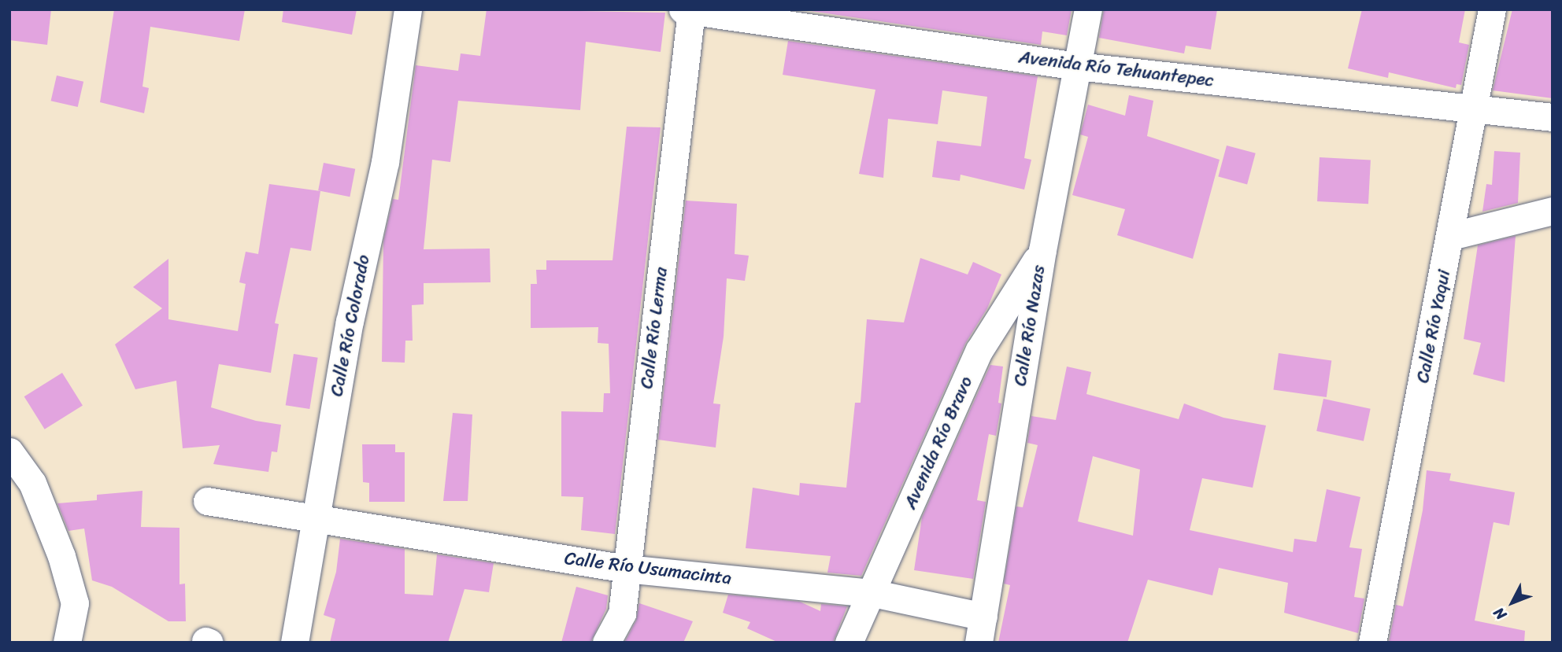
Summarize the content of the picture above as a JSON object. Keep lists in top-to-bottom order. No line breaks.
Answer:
{"streets":{"street":["Avenida Río Tehuantepec","Calle Río Colorado","Calle Río Nazas","Calle Río Yaqui","Calle Río Lerma","Avenida Río Bravo","Calle Río Usumacinta"]},"crossings":[["Avenida Río Tehuantepec","Calle Río Nazas"],["Avenida Río Tehuantepec","Calle Río Yaqui"],["Avenida Río Tehuantepec","Calle Río Lerma"],["Calle Río Colorado","Calle Río Usumacinta"],["Calle Río Nazas","Avenida Río Bravo"],["Calle Río Nazas","Calle Río Usumacinta"],["Calle Río Lerma","Calle Río Usumacinta"],["Avenida Río Bravo","Calle Río Usumacinta"]],"north":"bottom left"}
